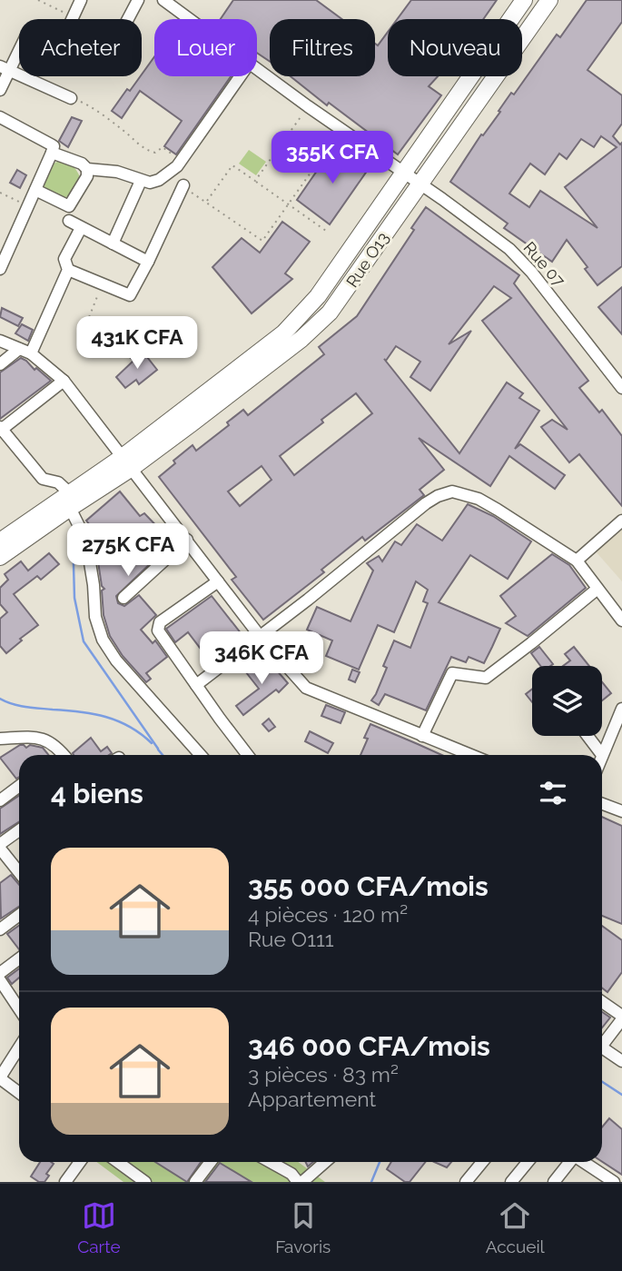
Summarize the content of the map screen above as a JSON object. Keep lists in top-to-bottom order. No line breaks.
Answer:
{"streets":{"main road":["Rue O13"],"street":["Rue 07"]},"crossings":[["Rue O13","Rue 07"]],"page":{"chip":["Acheter","Louer","Filtres","Nouveau"],"price":["355K CFA","431K CFA","275K CFA","346K CFA"],"heading":"4 biens","list":[{"name":"355 000 CFA/mois","note":"4 pièces · 120 m² · Rue O111"},{"name":"346 000 CFA/mois","note":"3 pièces · 83 m² · Appartement"}],"tabs":["Carte","Favoris","Accueil"]}}
